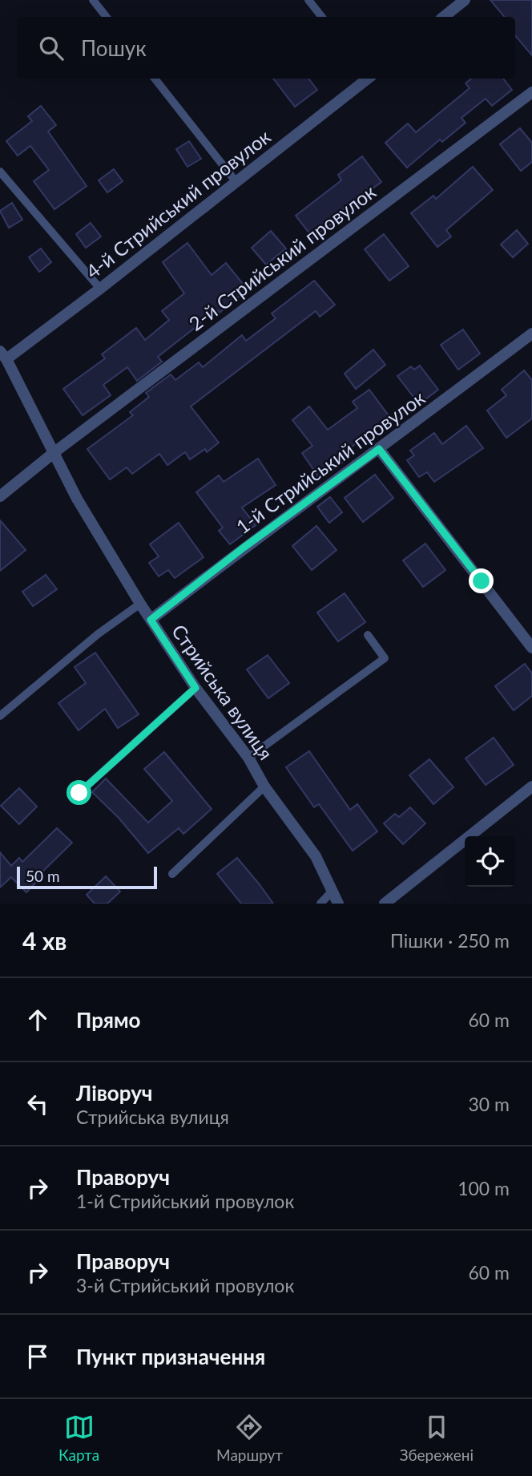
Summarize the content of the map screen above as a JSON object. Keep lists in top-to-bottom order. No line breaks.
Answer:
{"streets":{"street":["4-й Стрийський провулок","2-й Стрийський провулок","1-й Стрийський провулок","Стрийська вулиця"]},"crossings":[["4-й Стрийський провулок","Стрийська вулиця"],["2-й Стрийський провулок","Стрийська вулиця"],["1-й Стрийський провулок","Стрийська вулиця"]],"scale_bar":"50 m","page":{"search":"Пошук","scale":"50 m","heading":["4 хв","Пішки · 250 m"],"list":[["Прямо","60 m"],["Ліворуч","Стрийська вулиця","30 m"],["Праворуч","1-й Стрийський провулок","100 m"],["Праворуч","3-й Стрийський провулок","60 m"],"Пункт призначення"],"nav":["Карта","Маршрут","Збережені"]}}
